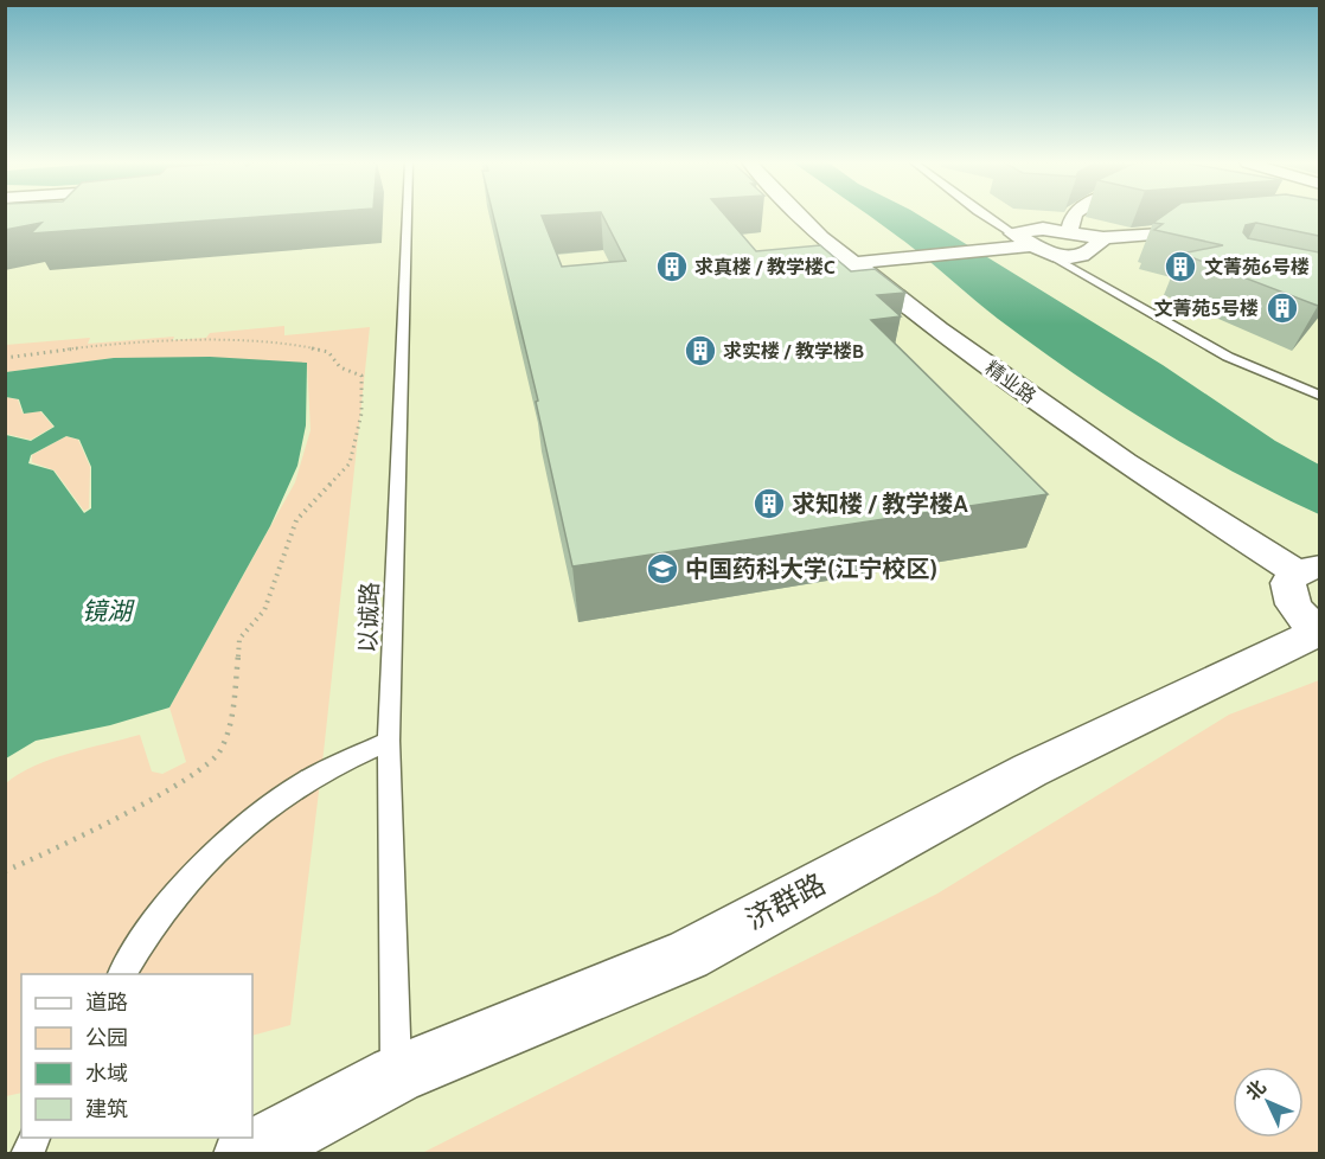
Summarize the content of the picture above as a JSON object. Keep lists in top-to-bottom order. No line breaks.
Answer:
{"streets":{"street":["精业路","济群路"],"lane":["以诚路"]},"crossings":[["以诚路","济群路"]],"water":["镜湖"],"places":{"building":["求真楼 / 教学楼C","文菁苑6号楼","文菁苑5号楼","求实楼 / 教学楼B","求知楼 / 教学楼A"],"school or university":["中国药科大学(江宁校区)"]},"legend":["道路","公园","水域","建筑"],"north":"top left"}
